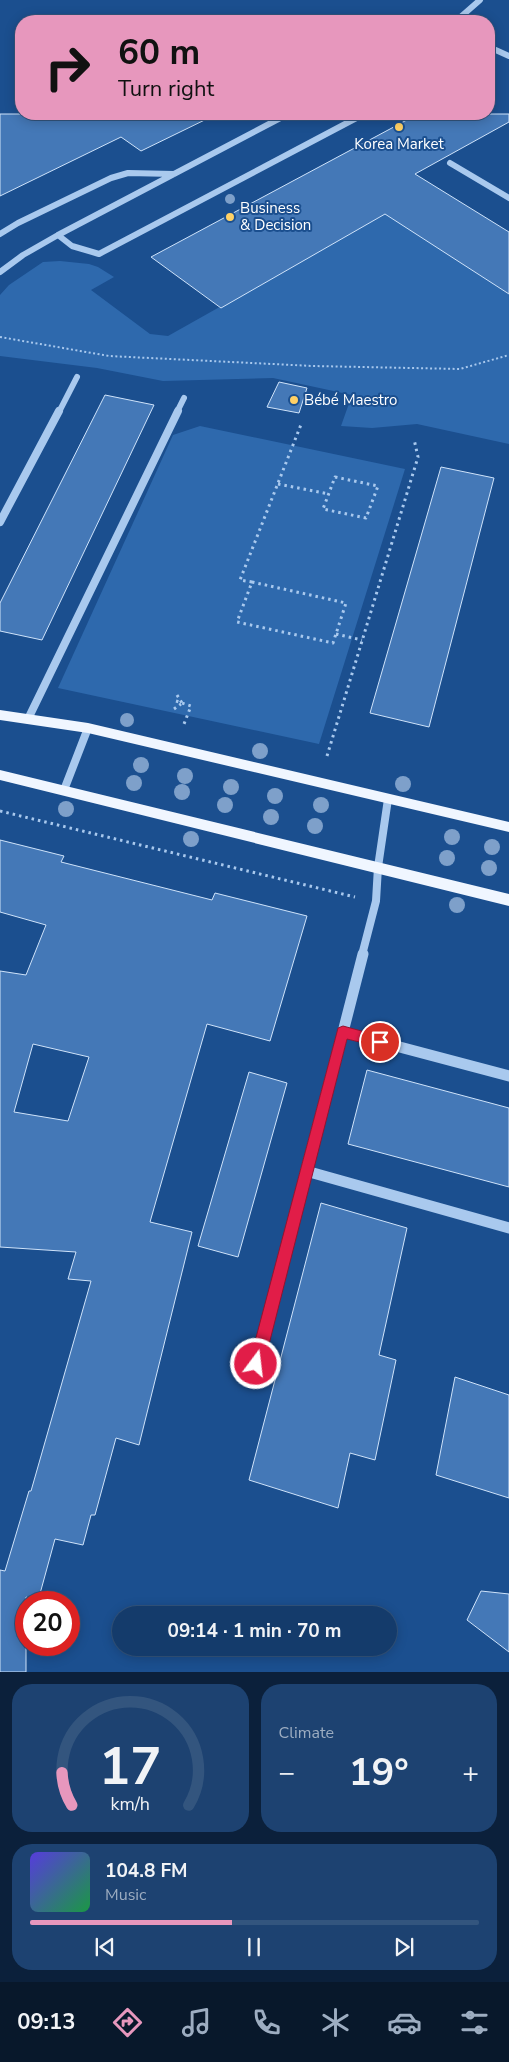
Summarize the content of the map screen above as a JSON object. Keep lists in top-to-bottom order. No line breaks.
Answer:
{"places":["Korea Market","Business & Decision","Bébé Maestro"],"page":{"turn":["60 m","Turn right"],"limit":"20","trip":"09:14 · 1 min · 70 m","tile":"Climate","heat":["−","19°","+"],"song":["104.8 FM","Music"],"tabs":"09:13","gauge":["17","km/h"]}}
